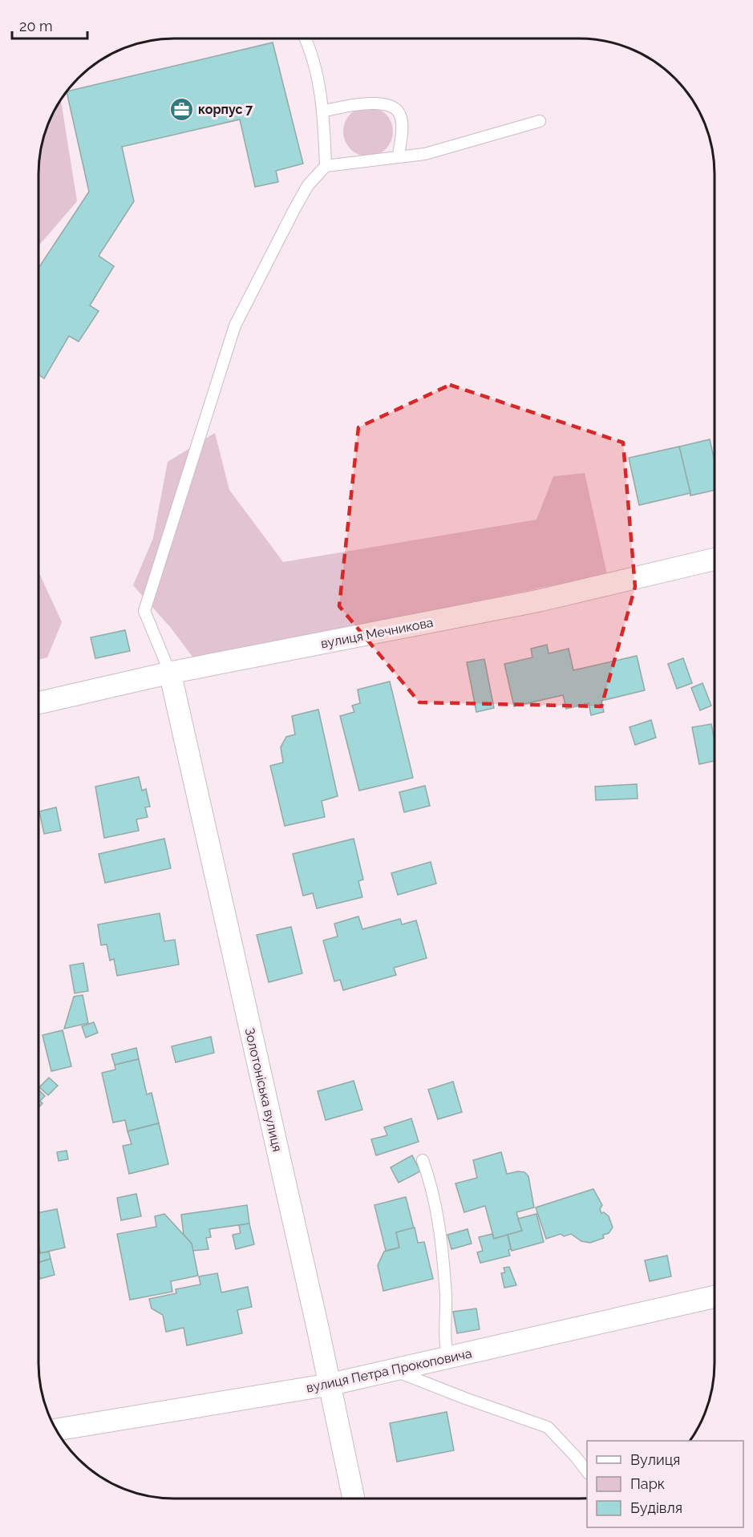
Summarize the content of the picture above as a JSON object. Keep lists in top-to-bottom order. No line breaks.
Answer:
{"streets":{"street":["вулиця Мечникова","Золотоніська вулиця","вулиця Петра Прокоповича"]},"crossings":[["вулиця Мечникова","Золотоніська вулиця"],["Золотоніська вулиця","вулиця Петра Прокоповича"]],"places":{"office":["корпус 7"]},"legend":["Вулиця","Парк","Будівля"],"scale_bar":"20 m"}
